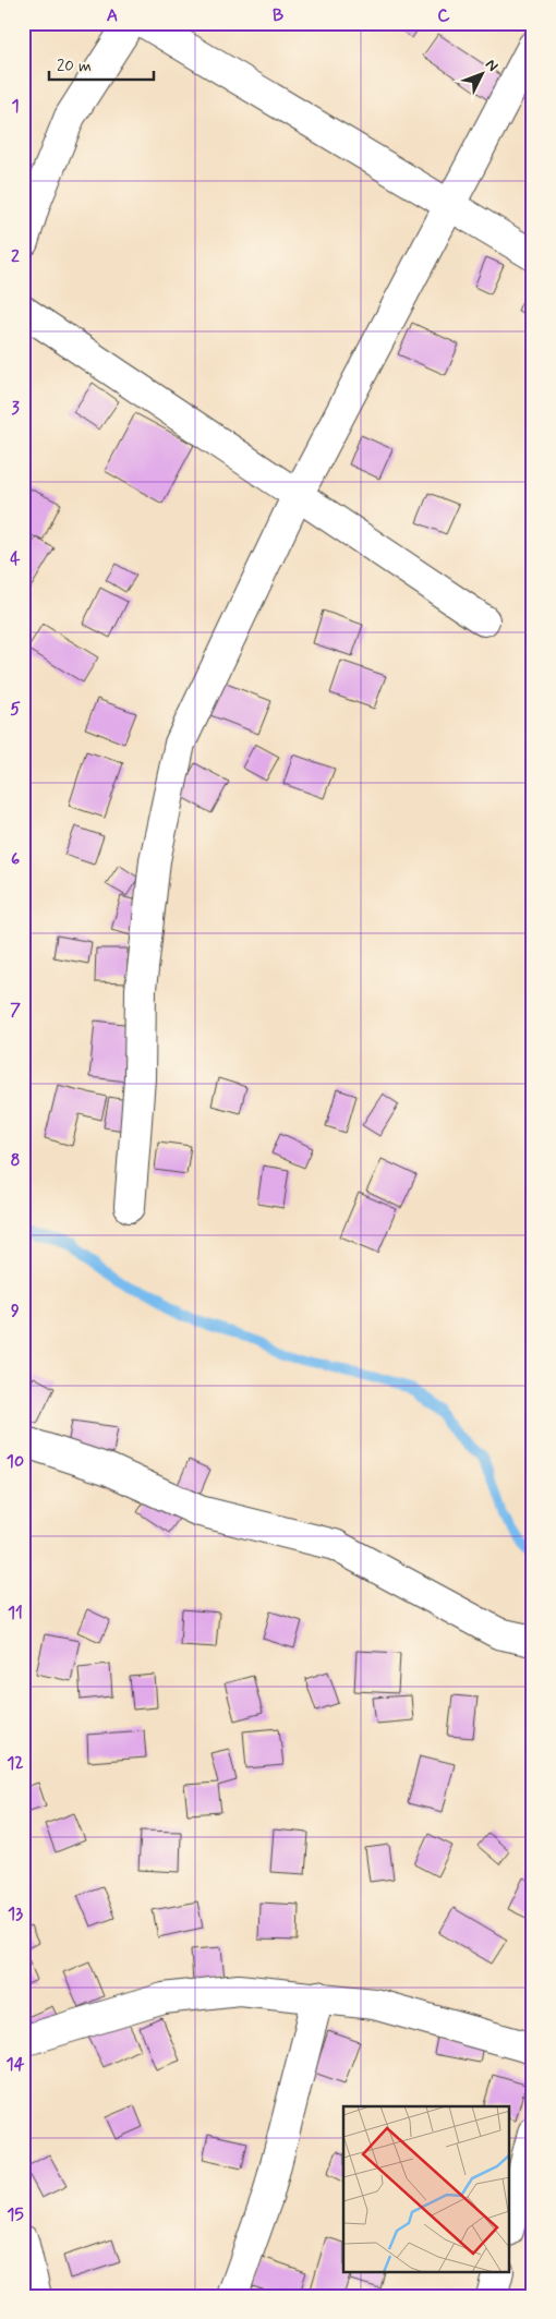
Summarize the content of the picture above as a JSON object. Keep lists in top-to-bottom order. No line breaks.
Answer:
{"scale_bar":"20 m","north":"top right","grid":{"columns":["A","B","C"],"rows":["1","2","3","4","5","6","7","8","9","10","11","12","13","14","15"]}}
